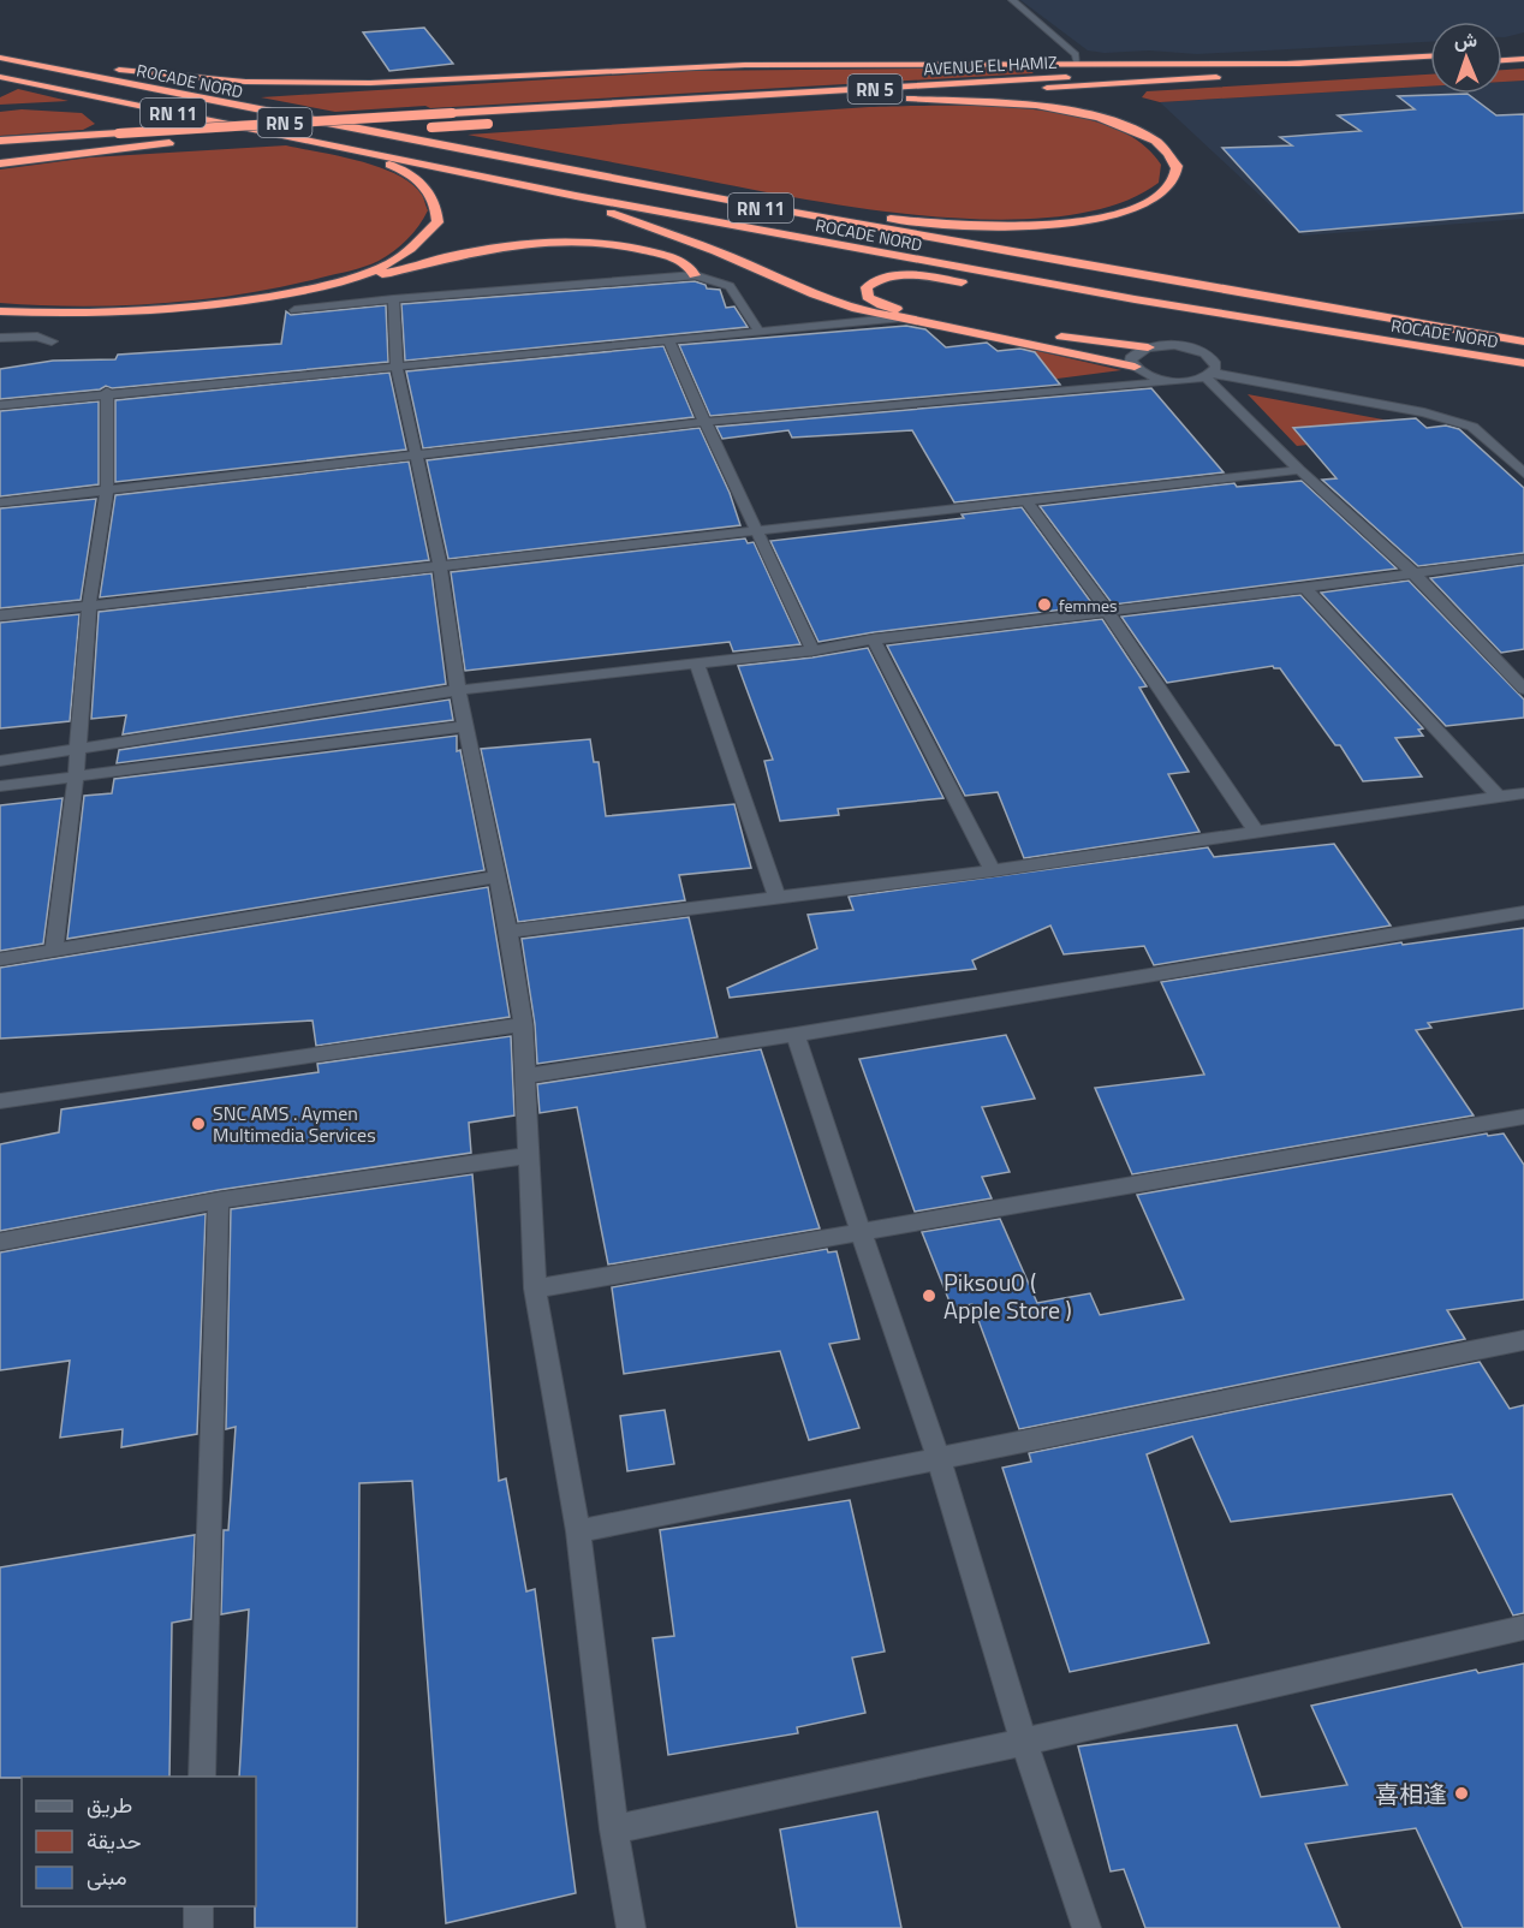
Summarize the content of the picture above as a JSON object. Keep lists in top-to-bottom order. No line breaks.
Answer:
{"streets":{"highway":["AVENUE EL HAMIZ","ROCADE NORD","RN 5","RN 11"]},"places":["femmes","SNC AMS . Aymen Multimedia Services","Piksou0 ( Apple Store )","喜相逢"],"legend":["طريق","حديقة","مبنى"],"north":"top"}
